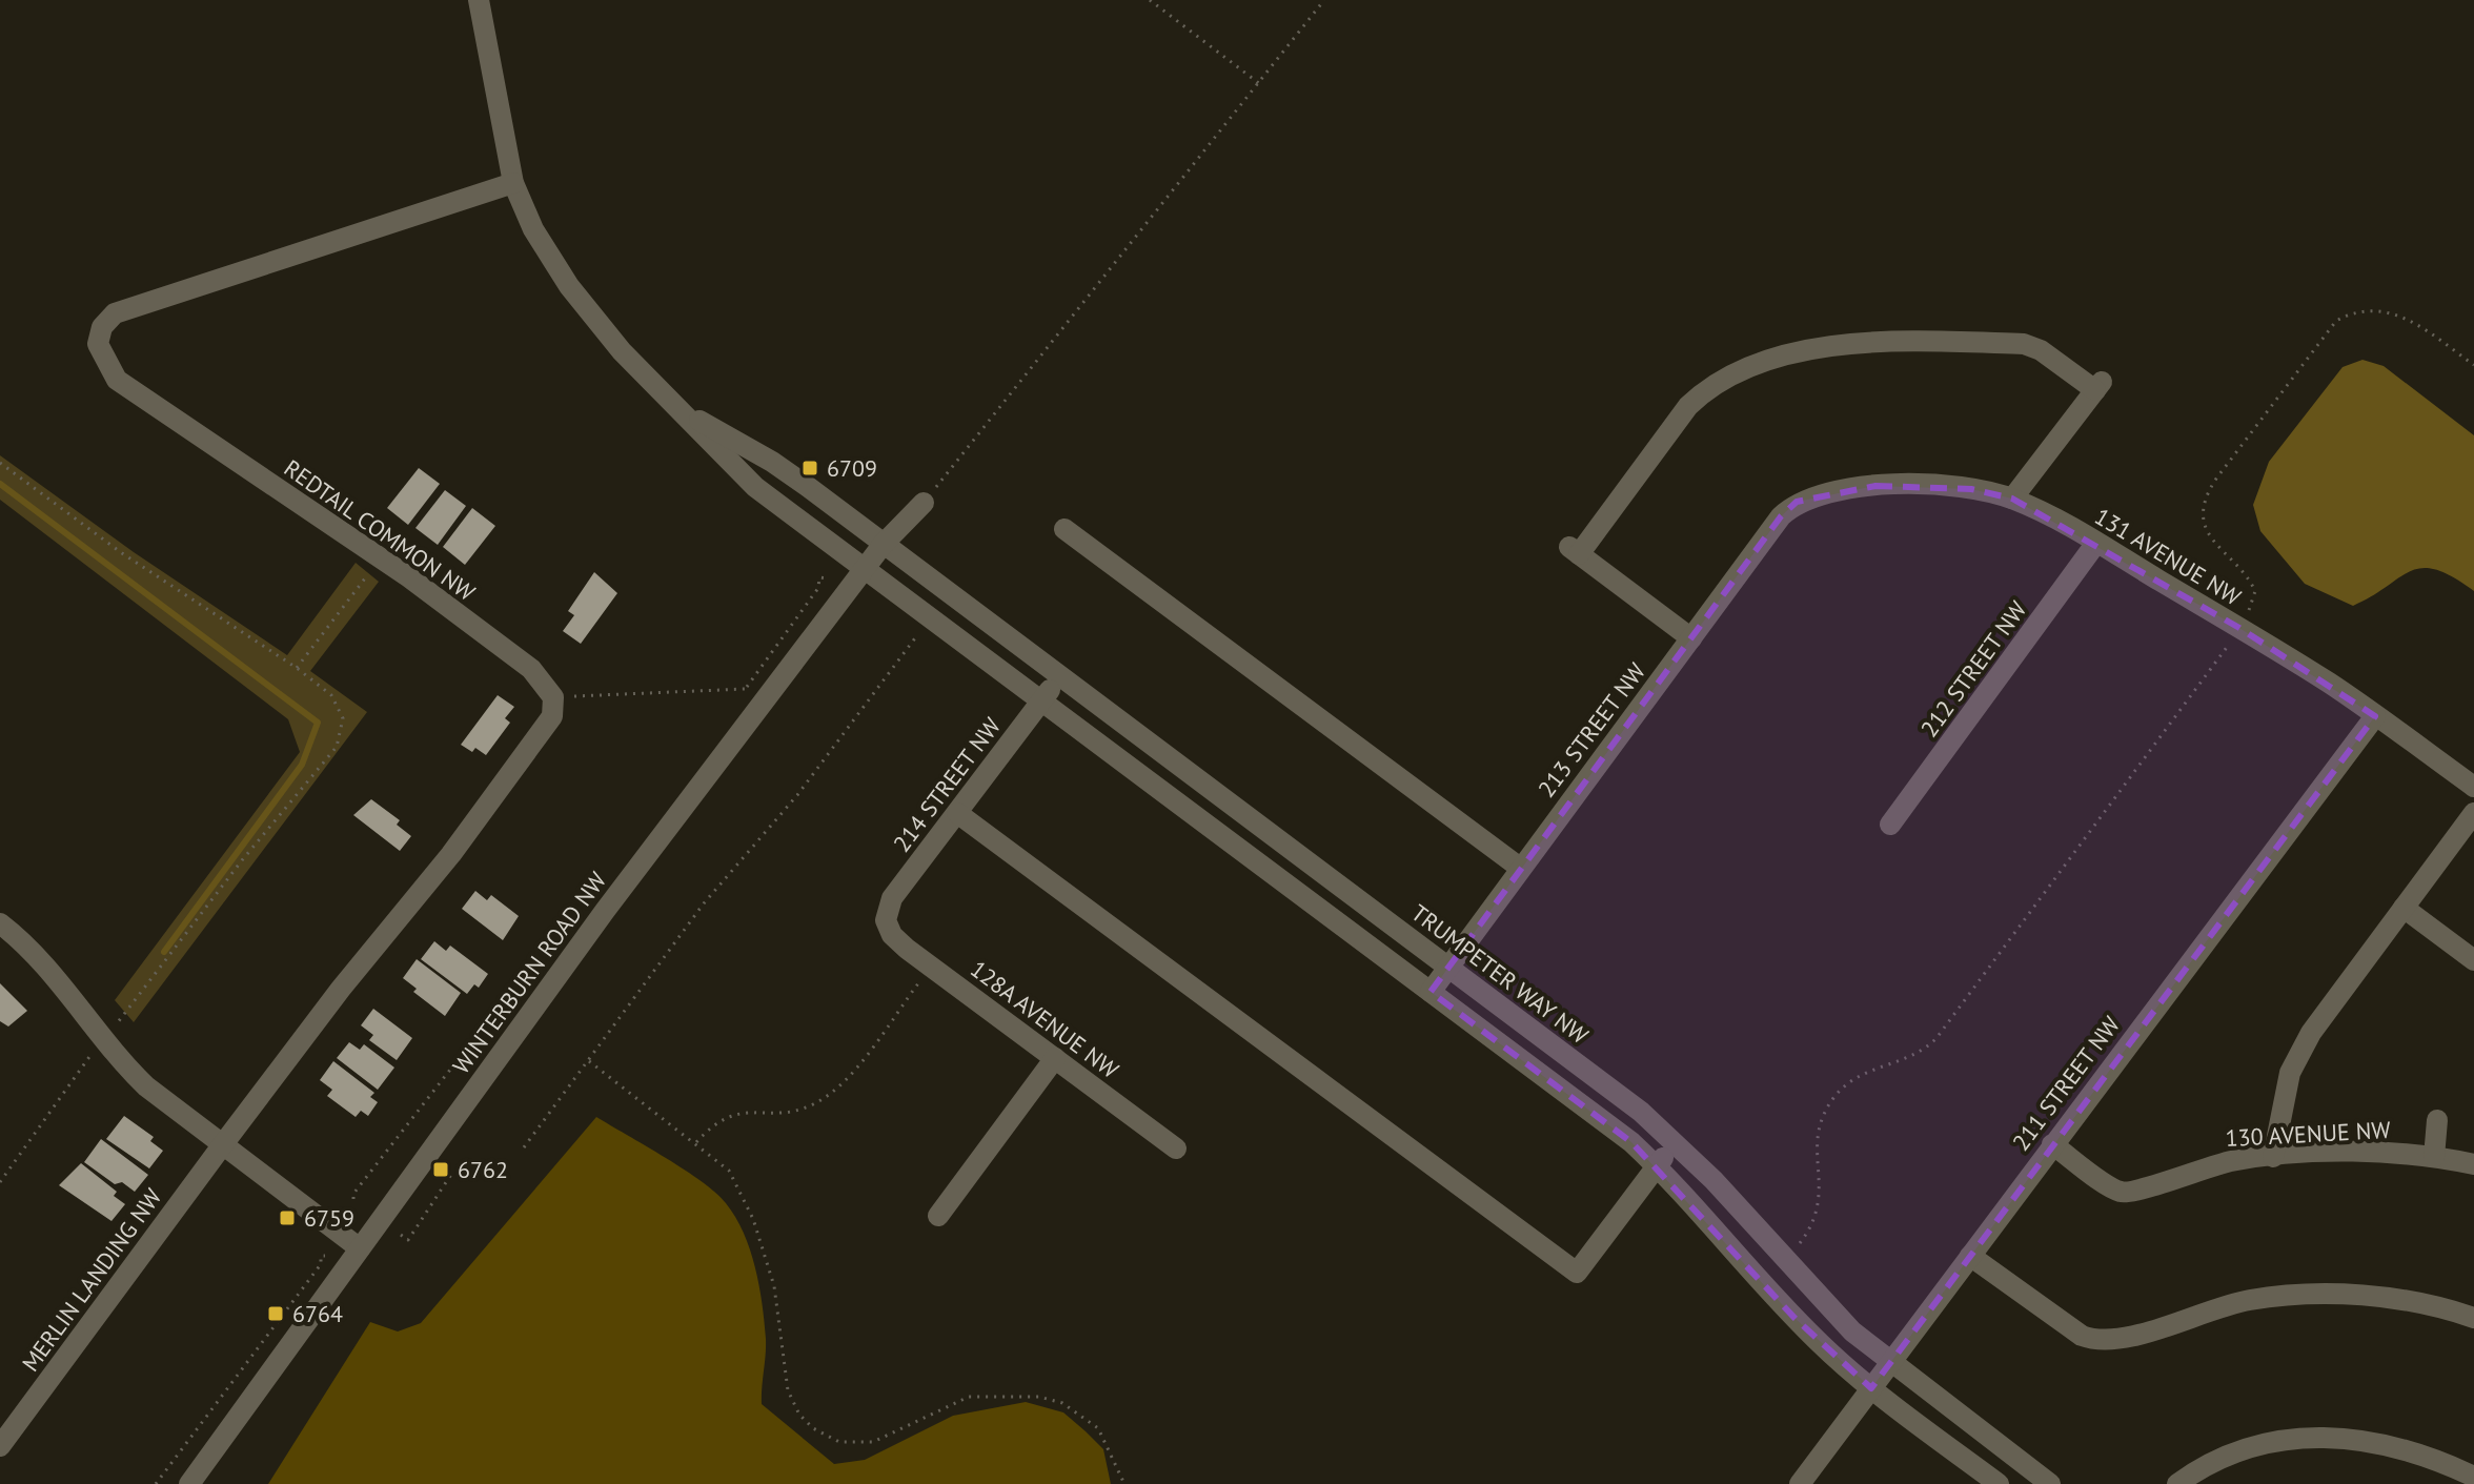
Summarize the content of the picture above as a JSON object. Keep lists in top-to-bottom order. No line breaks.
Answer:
{"streets":{"street":["REDTAIL COMMON NW","131 AVENUE NW","212 STREET NW","213 STREET NW","214 STREET NW","WINTERBURN ROAD NW","TRUMPETER WAY NW","128A AVENUE NW","211 STREET NW","130 AVENUE NW","MERLIN LANDING NW"]},"crossings":[["131 AVENUE NW","212 STREET NW"],["131 AVENUE NW","213 STREET NW"],["131 AVENUE NW","211 STREET NW"],["213 STREET NW","TRUMPETER WAY NW"],["214 STREET NW","TRUMPETER WAY NW"],["214 STREET NW","128A AVENUE NW"],["WINTERBURN ROAD NW","TRUMPETER WAY NW"],["TRUMPETER WAY NW","211 STREET NW"],["211 STREET NW","130 AVENUE NW"]],"places":{"transit":["6709","6762","6759","6764"]}}
